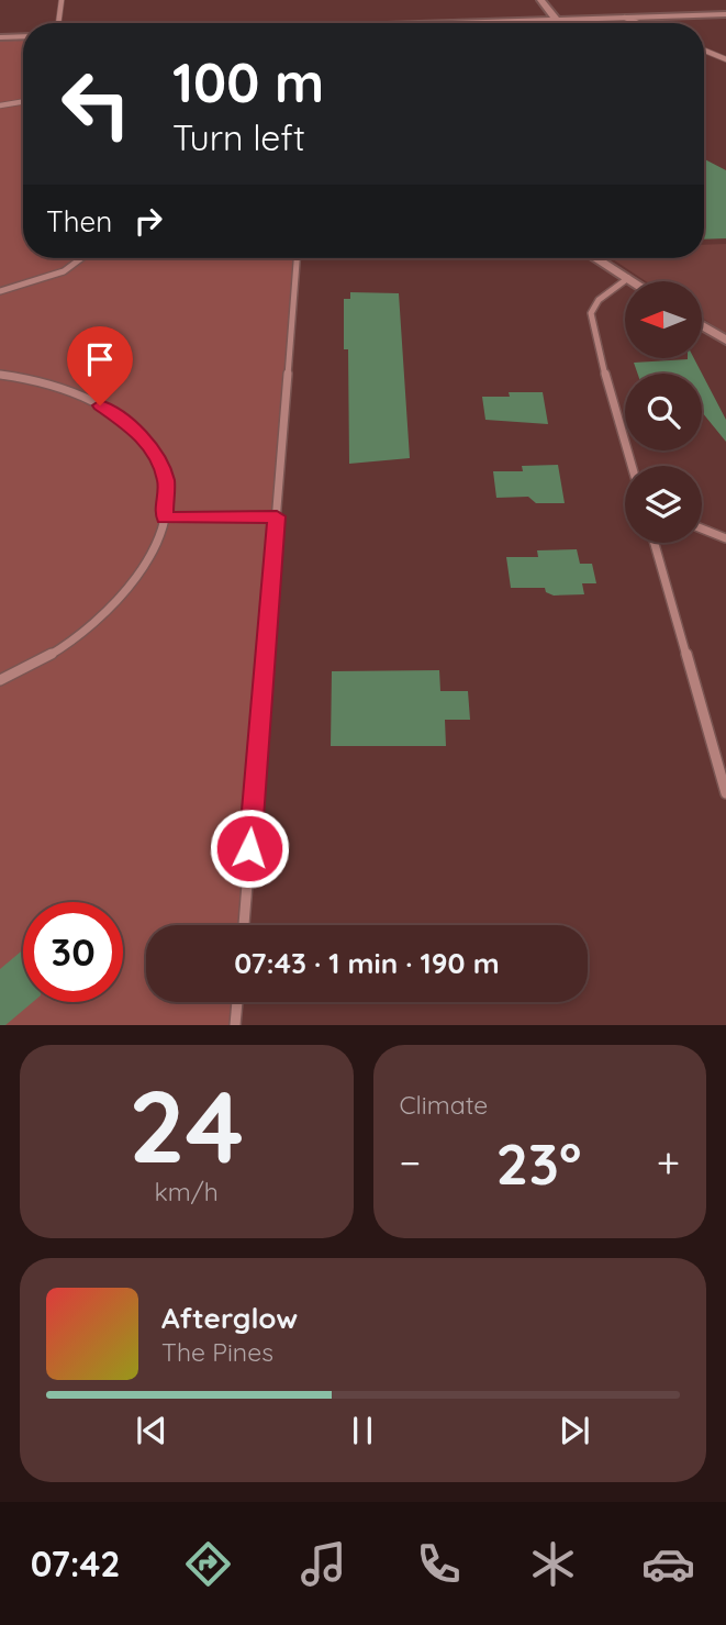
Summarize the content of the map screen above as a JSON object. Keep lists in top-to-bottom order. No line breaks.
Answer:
{"north":"left","page":{"turn":["100 m","Turn left"],"then":"Then","limit":"30","trip":"07:43 · 1 min · 190 m","tile":[["24","km/h"],"Climate"],"heat":["−","23°","+"],"song":["Afterglow","The Pines"],"tabs":"07:42"}}
